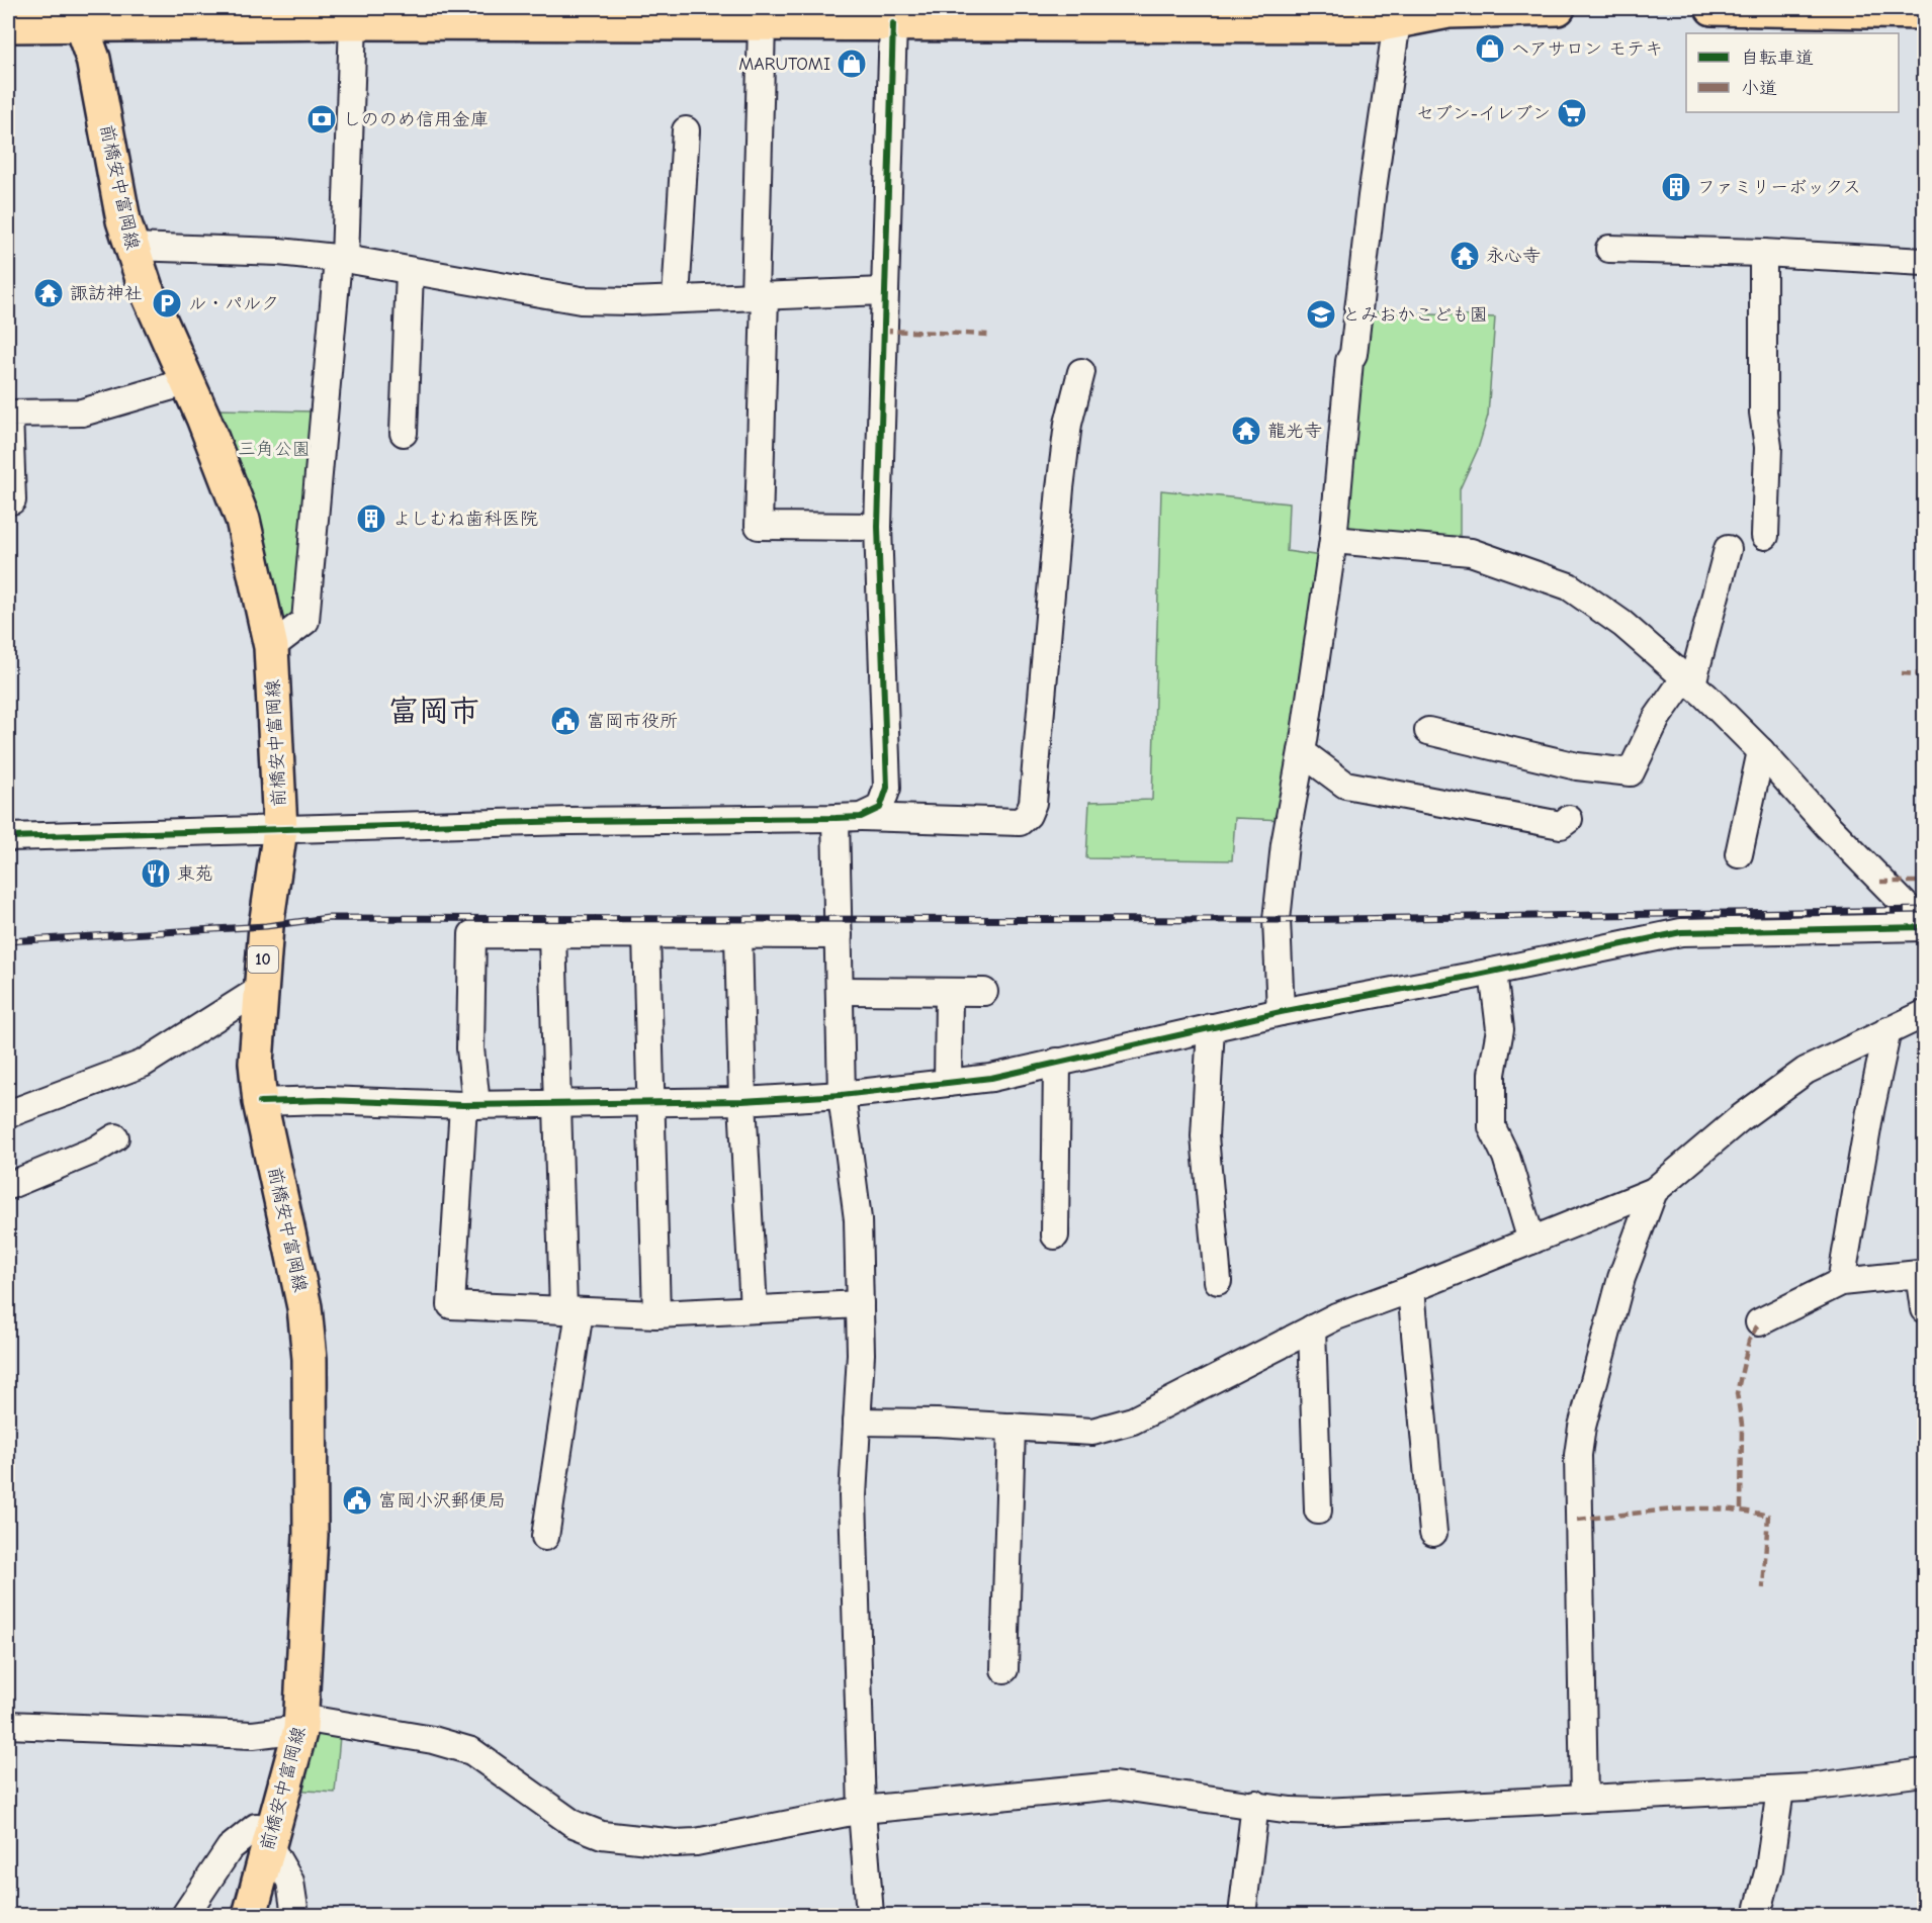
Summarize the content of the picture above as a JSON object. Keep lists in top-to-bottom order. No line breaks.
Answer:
{"streets":{"main road":["前橋安中富岡線","10"]},"districts":["富岡市"],"parks":["三角公園"],"places":{"shop":["ヘアサロン モテキ","MARUTOMI"],"supermarket":["セブン-イレブン"],"bank":["しののめ信用金庫"],"building":["ファミリーボックス","よしむね歯科医院"],"temple":["永心寺","諏訪神社","龍光寺"],"parking":["ル・パルク"],"school or university":["とみおかこども園"],"public building":["富岡市役所","富岡小沢郵便局"],"restaurant":["東苑"]},"legend":["自転車道","小道"]}
